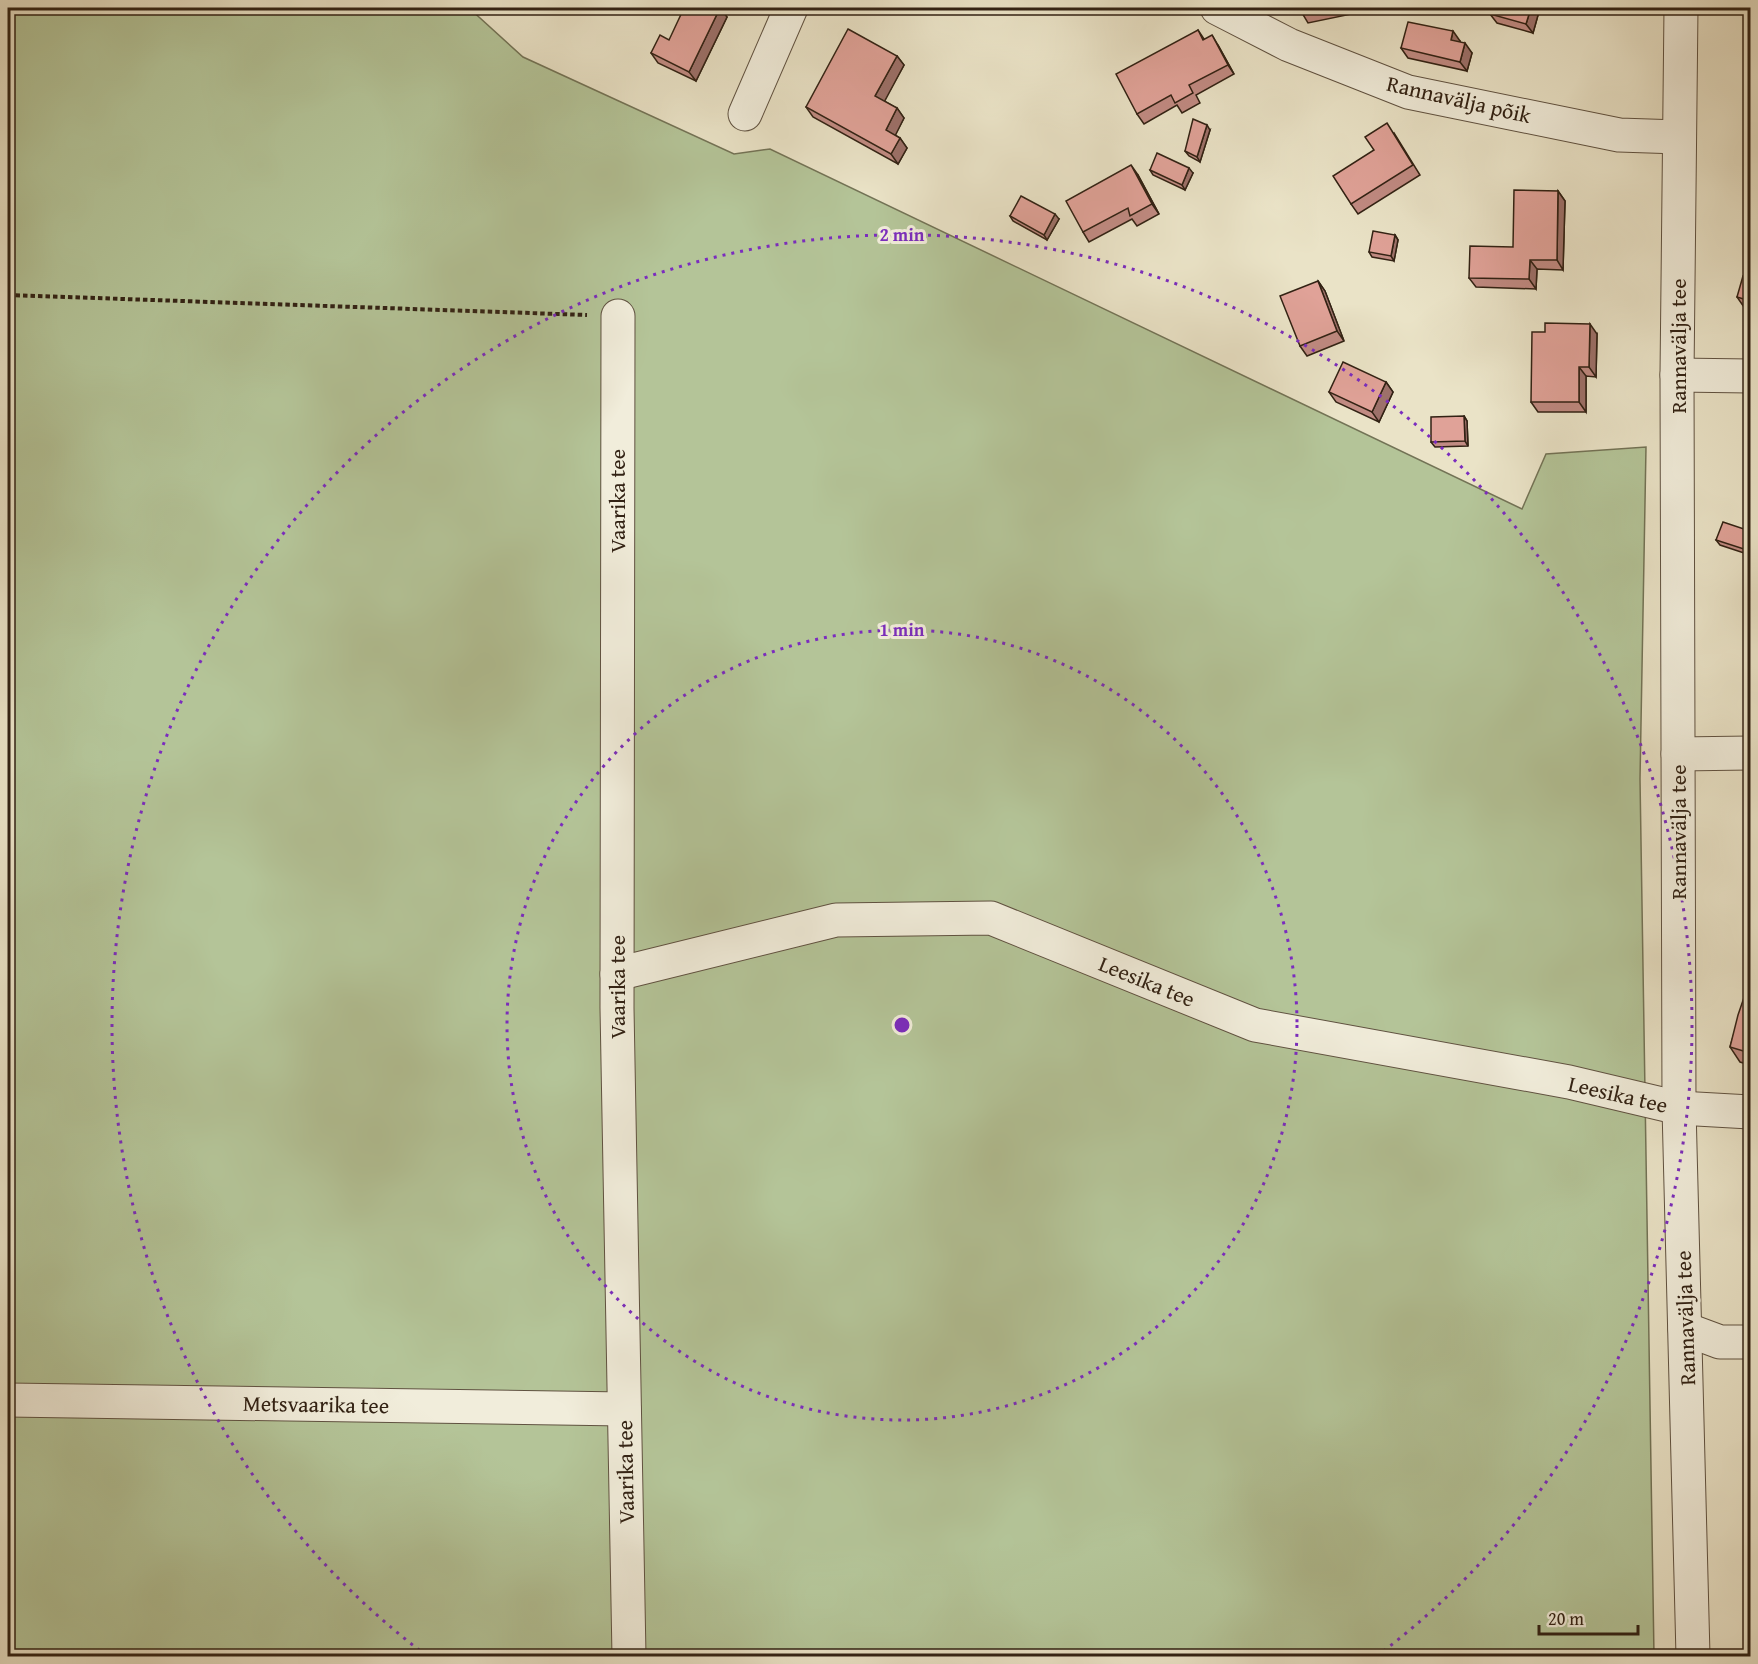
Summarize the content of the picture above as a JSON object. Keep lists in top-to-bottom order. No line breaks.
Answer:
{"streets":{"street":["Rannavälja põik","Rannavälja tee","Vaarika tee","Leesika tee","Metsvaarika tee"]},"crossings":[["Rannavälja põik","Rannavälja tee"],["Rannavälja tee","Leesika tee"],["Vaarika tee","Leesika tee"],["Vaarika tee","Metsvaarika tee"]],"scale_bar":"20 m","rings":["2 min","1 min"]}
